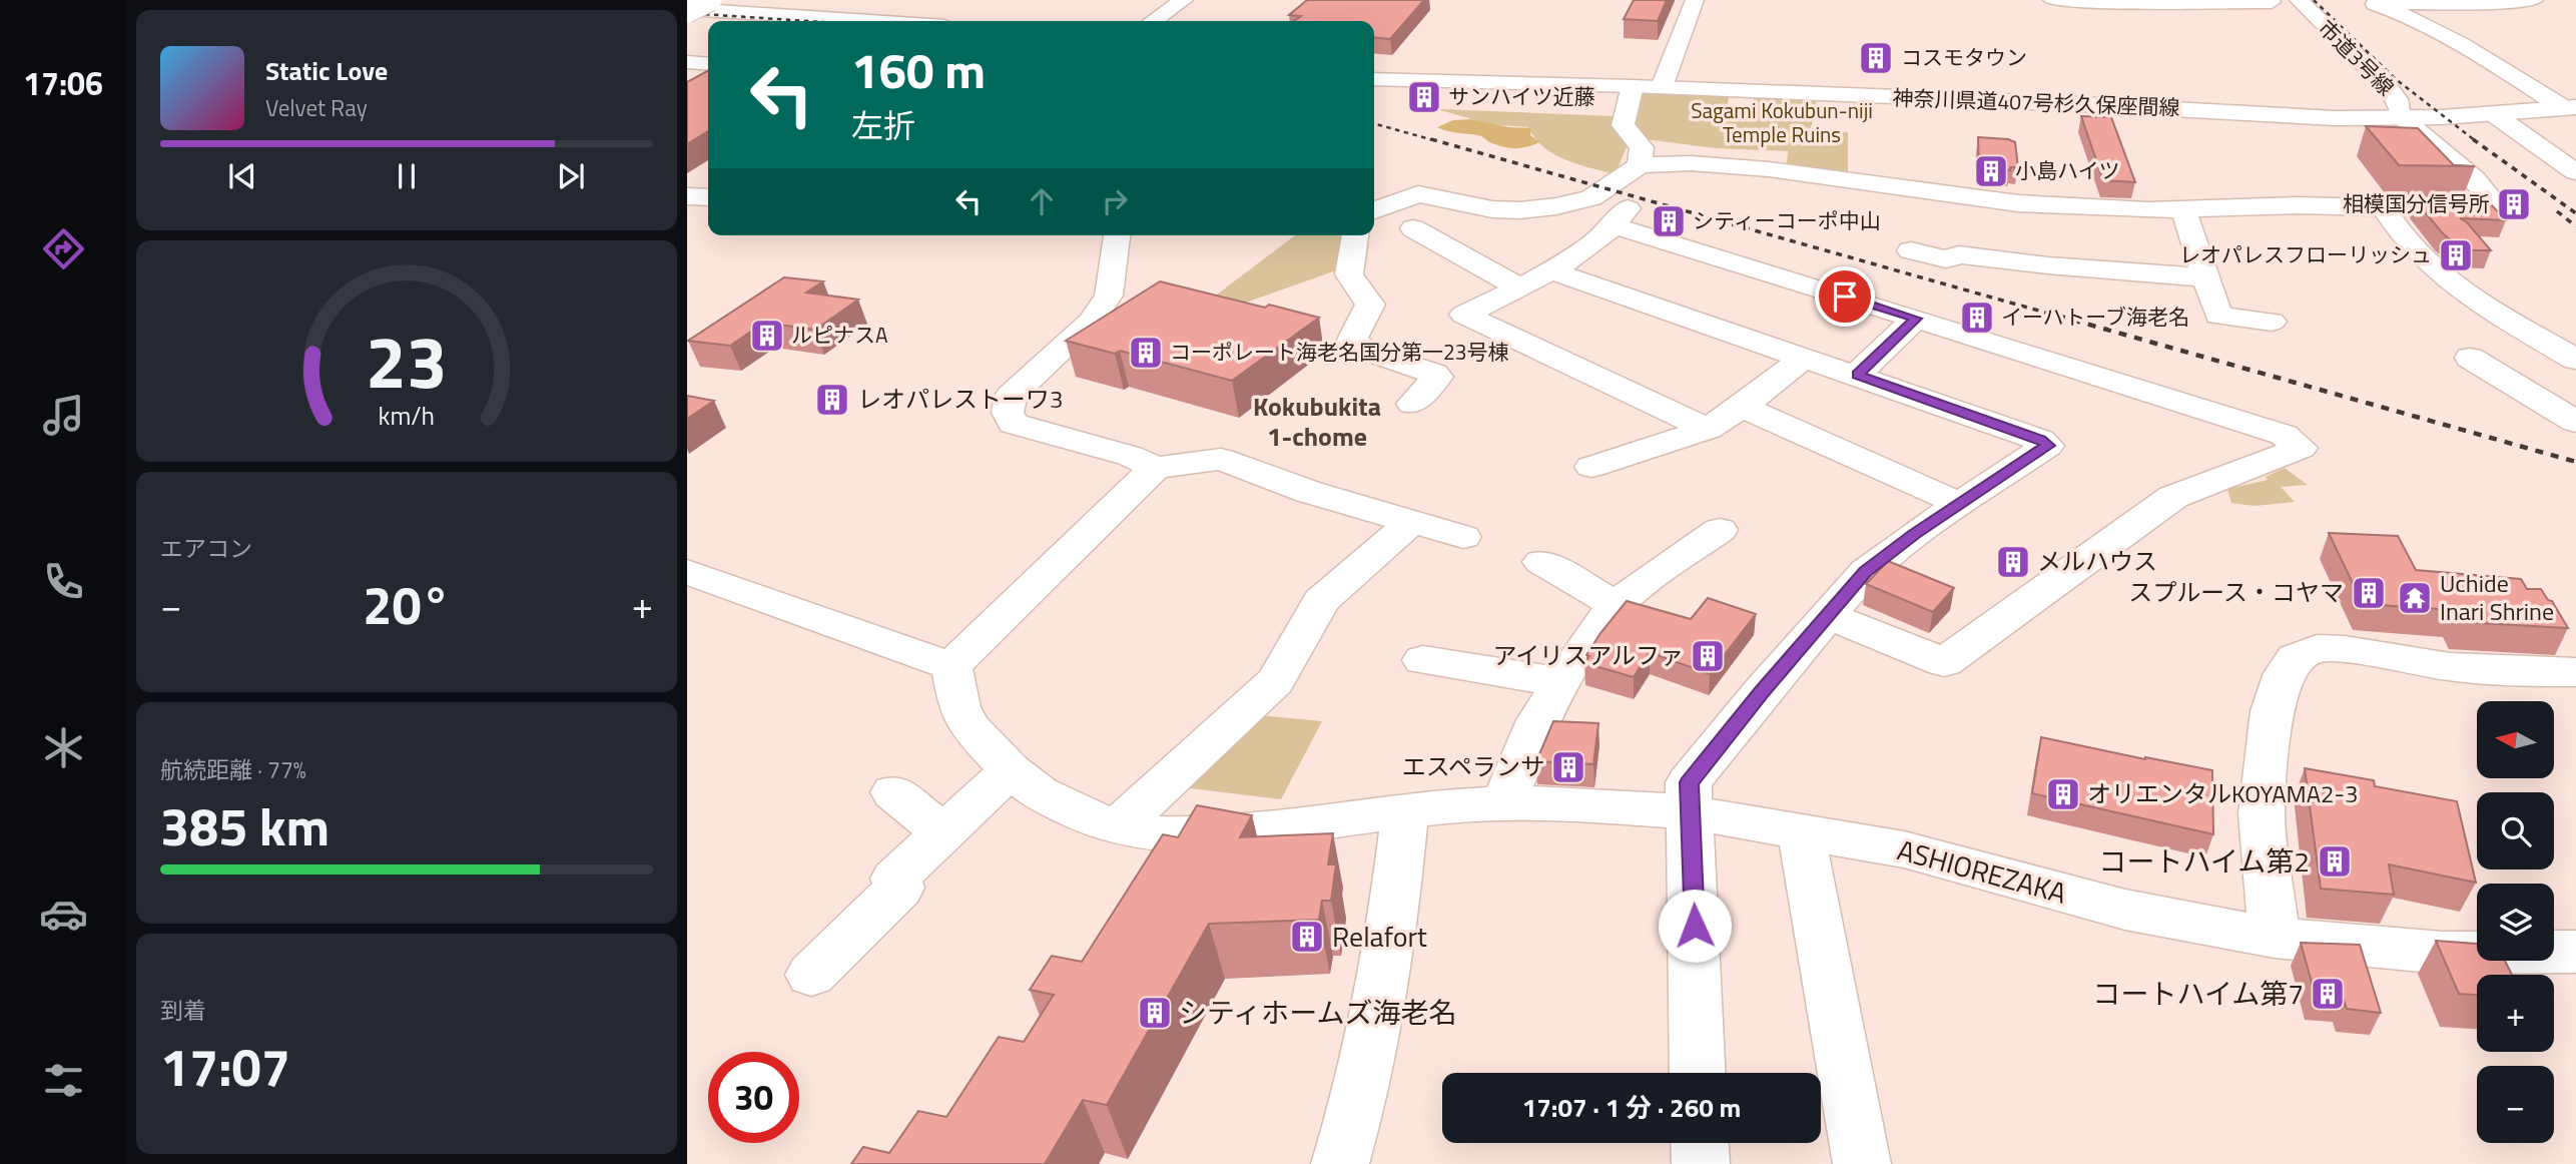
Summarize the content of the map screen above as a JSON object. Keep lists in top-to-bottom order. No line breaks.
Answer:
{"streets":{"main road":["市道3号線","神奈川県道407号杉久保座間線","ASHIOREZAKA"]},"crossings":[["市道3号線","神奈川県道407号杉久保座間線"]],"districts":["Kokubukita 1-chome"],"parks":["Sagami Kokubun-niji Temple Ruins"],"places":{"building":["コスモタウン","サンハイツ近藤","小島ハイツ","相模国分信号所","シティーコーポ中山","レオパレスフローリッシュ","イーハトーブ海老名","ルピナスA","コーポレート海老名国分第一23号棟","レオパレストーワ3","メルハウス","スプルース・コヤマ","アイリスアルファ","エスペランサ","オリエンタルKOYAMA2-3","コートハイム第2","Relafort","コートハイム第7","シティホームズ海老名"],"temple":["Uchide Inari Shrine"]},"north":"left","page":{"tabs":"17:06","turn":["160 m","左折"],"song":["Static Love","Velvet Ray"],"tile":["エアコン",["航続距離 · 77%","385 km"],["到着","17:07"]],"heat":["−","20°","+"],"map_buttons":["+","−"],"limit":"30","trip":"17:07 · 1 分 · 260 m","gauge":["23","km/h"]}}
